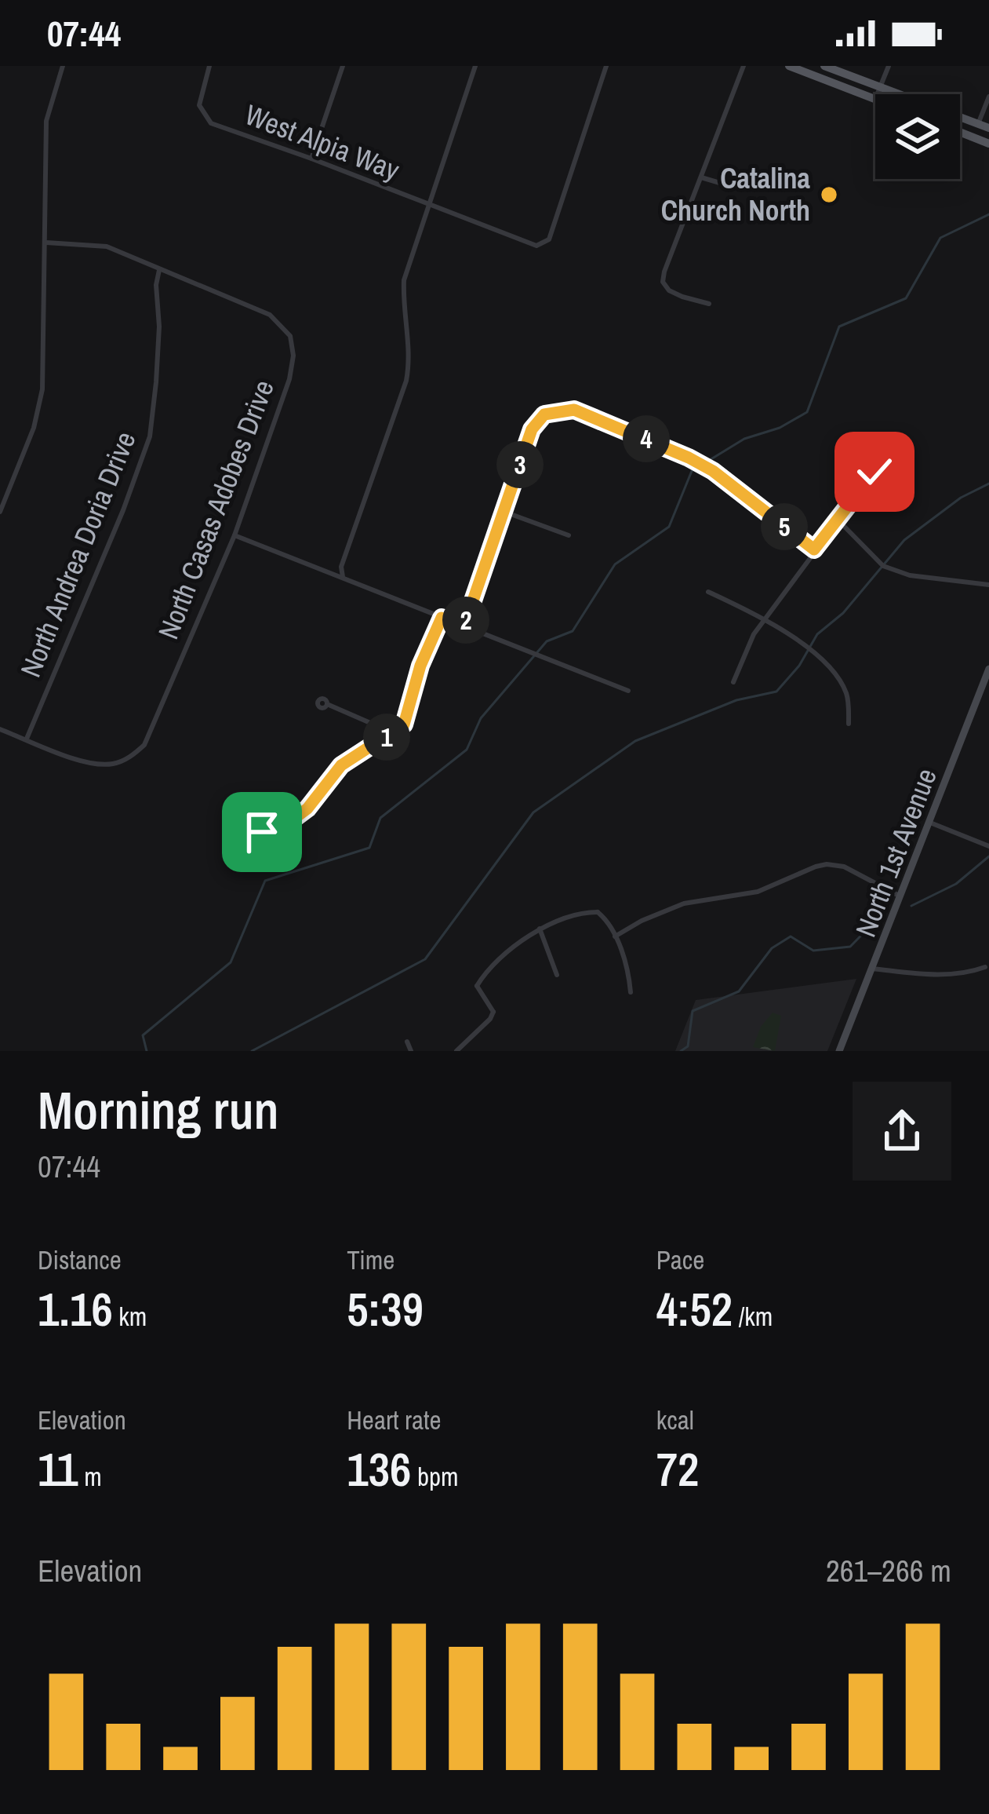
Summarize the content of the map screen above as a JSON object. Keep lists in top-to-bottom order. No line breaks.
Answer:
{"streets":{"main road":["North 1st Avenue"],"street":["West Alpia Way","North Casas Adobes Drive","North Andrea Doria Drive"]},"crossings":[["North Casas Adobes Drive","North Andrea Doria Drive"]],"places":["Catalina Church North"],"page":{"status":"07:44","pins":["4","3","5","2","1"],"heading":["Morning run","07:44"],"stats":[["Distance","1.16 km"],["Time","5:39"],["Pace","4:52 /km"],["Elevation","11 m"],["Heart rate","136 bpm"],["kcal","72"]],"chart":["Elevation","261–266 m"]}}
